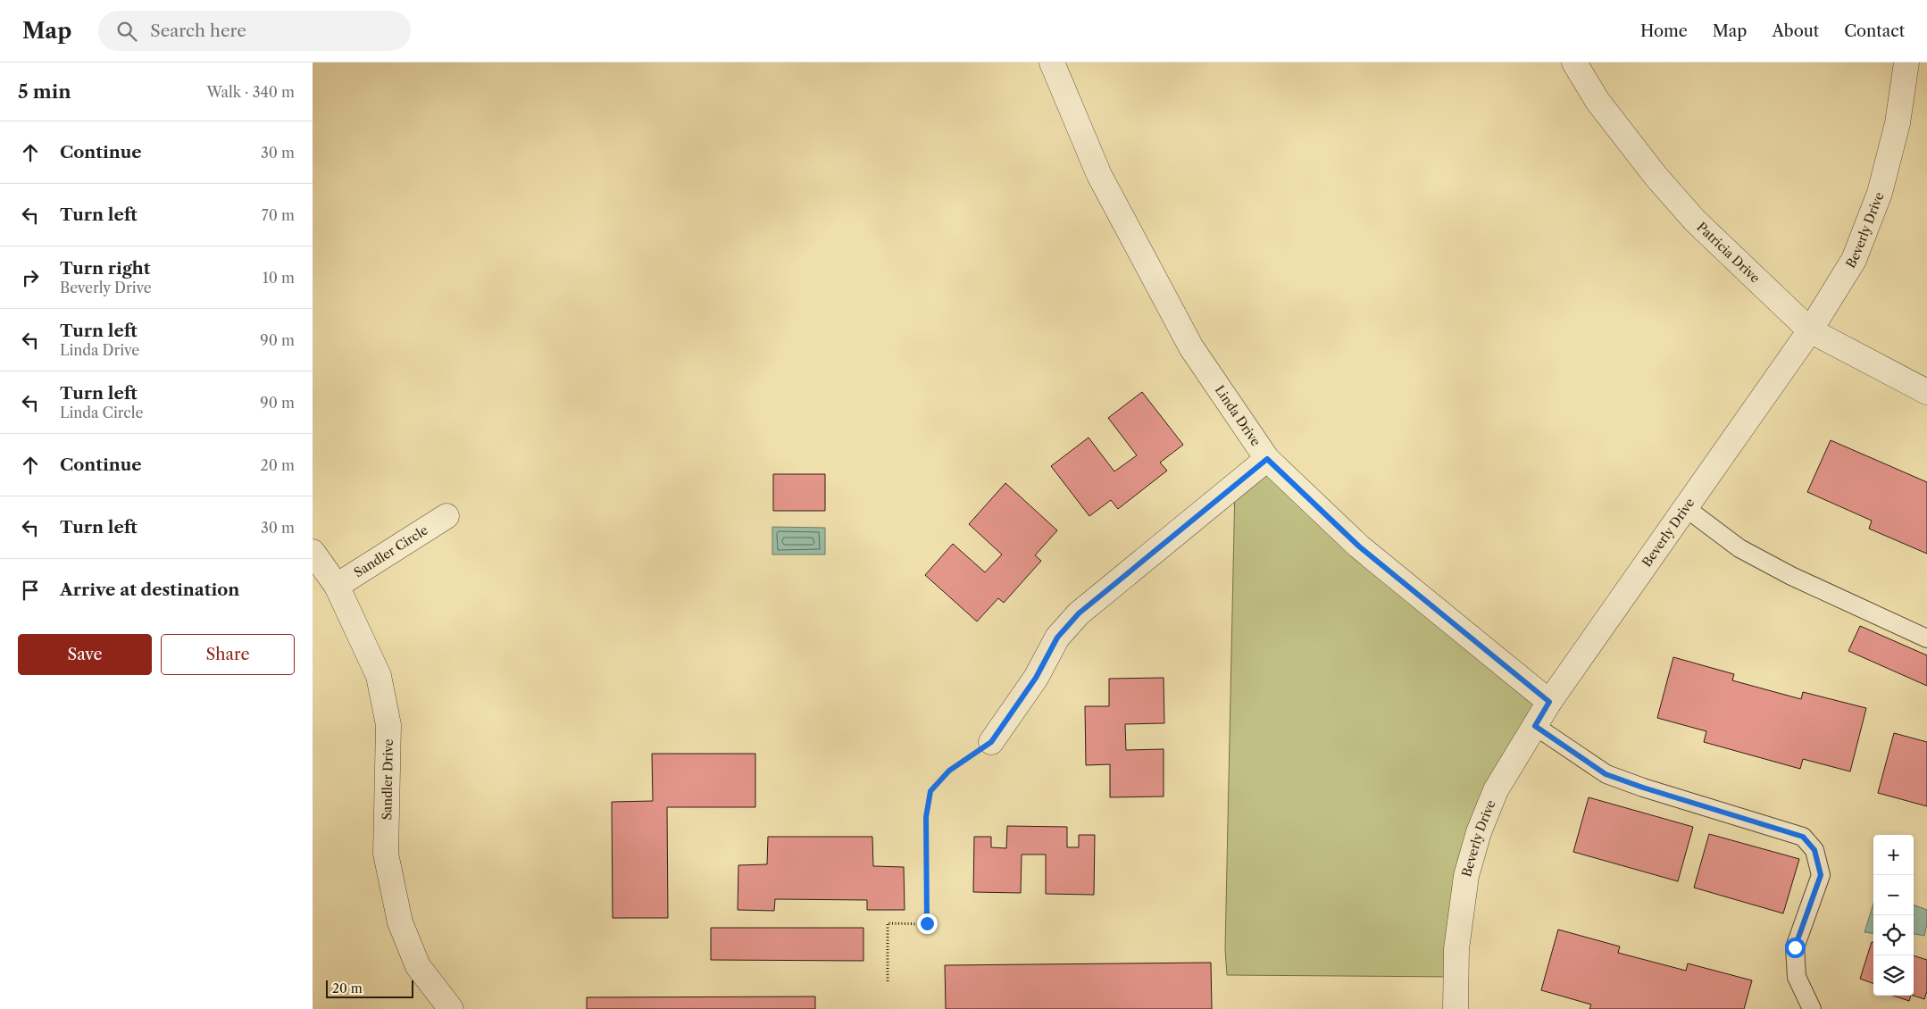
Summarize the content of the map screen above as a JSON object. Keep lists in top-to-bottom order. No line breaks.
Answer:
{"streets":{"street":["Beverly Drive","Patricia Drive","Linda Drive","Sandler Circle","Sandler Drive"]},"crossings":[["Beverly Drive","Patricia Drive"],["Beverly Drive","Linda Drive"],["Sandler Circle","Sandler Drive"]],"scale_bar":"20 m","page":{"header":"Map","search":"Search here","nav":["Home","Map","About","Contact"],"heading":["5 min","Walk · 340 m"],"list":[["Continue","30 m"],["Turn left","70 m"],["Turn right","Beverly Drive","10 m"],["Turn left","Linda Drive","90 m"],["Turn left","Linda Circle","90 m"],["Continue","20 m"],["Turn left","30 m"],"Arrive at destination"],"buttons":["Save","Share"],"map_buttons":["+","−"],"scale":"20 m"}}
